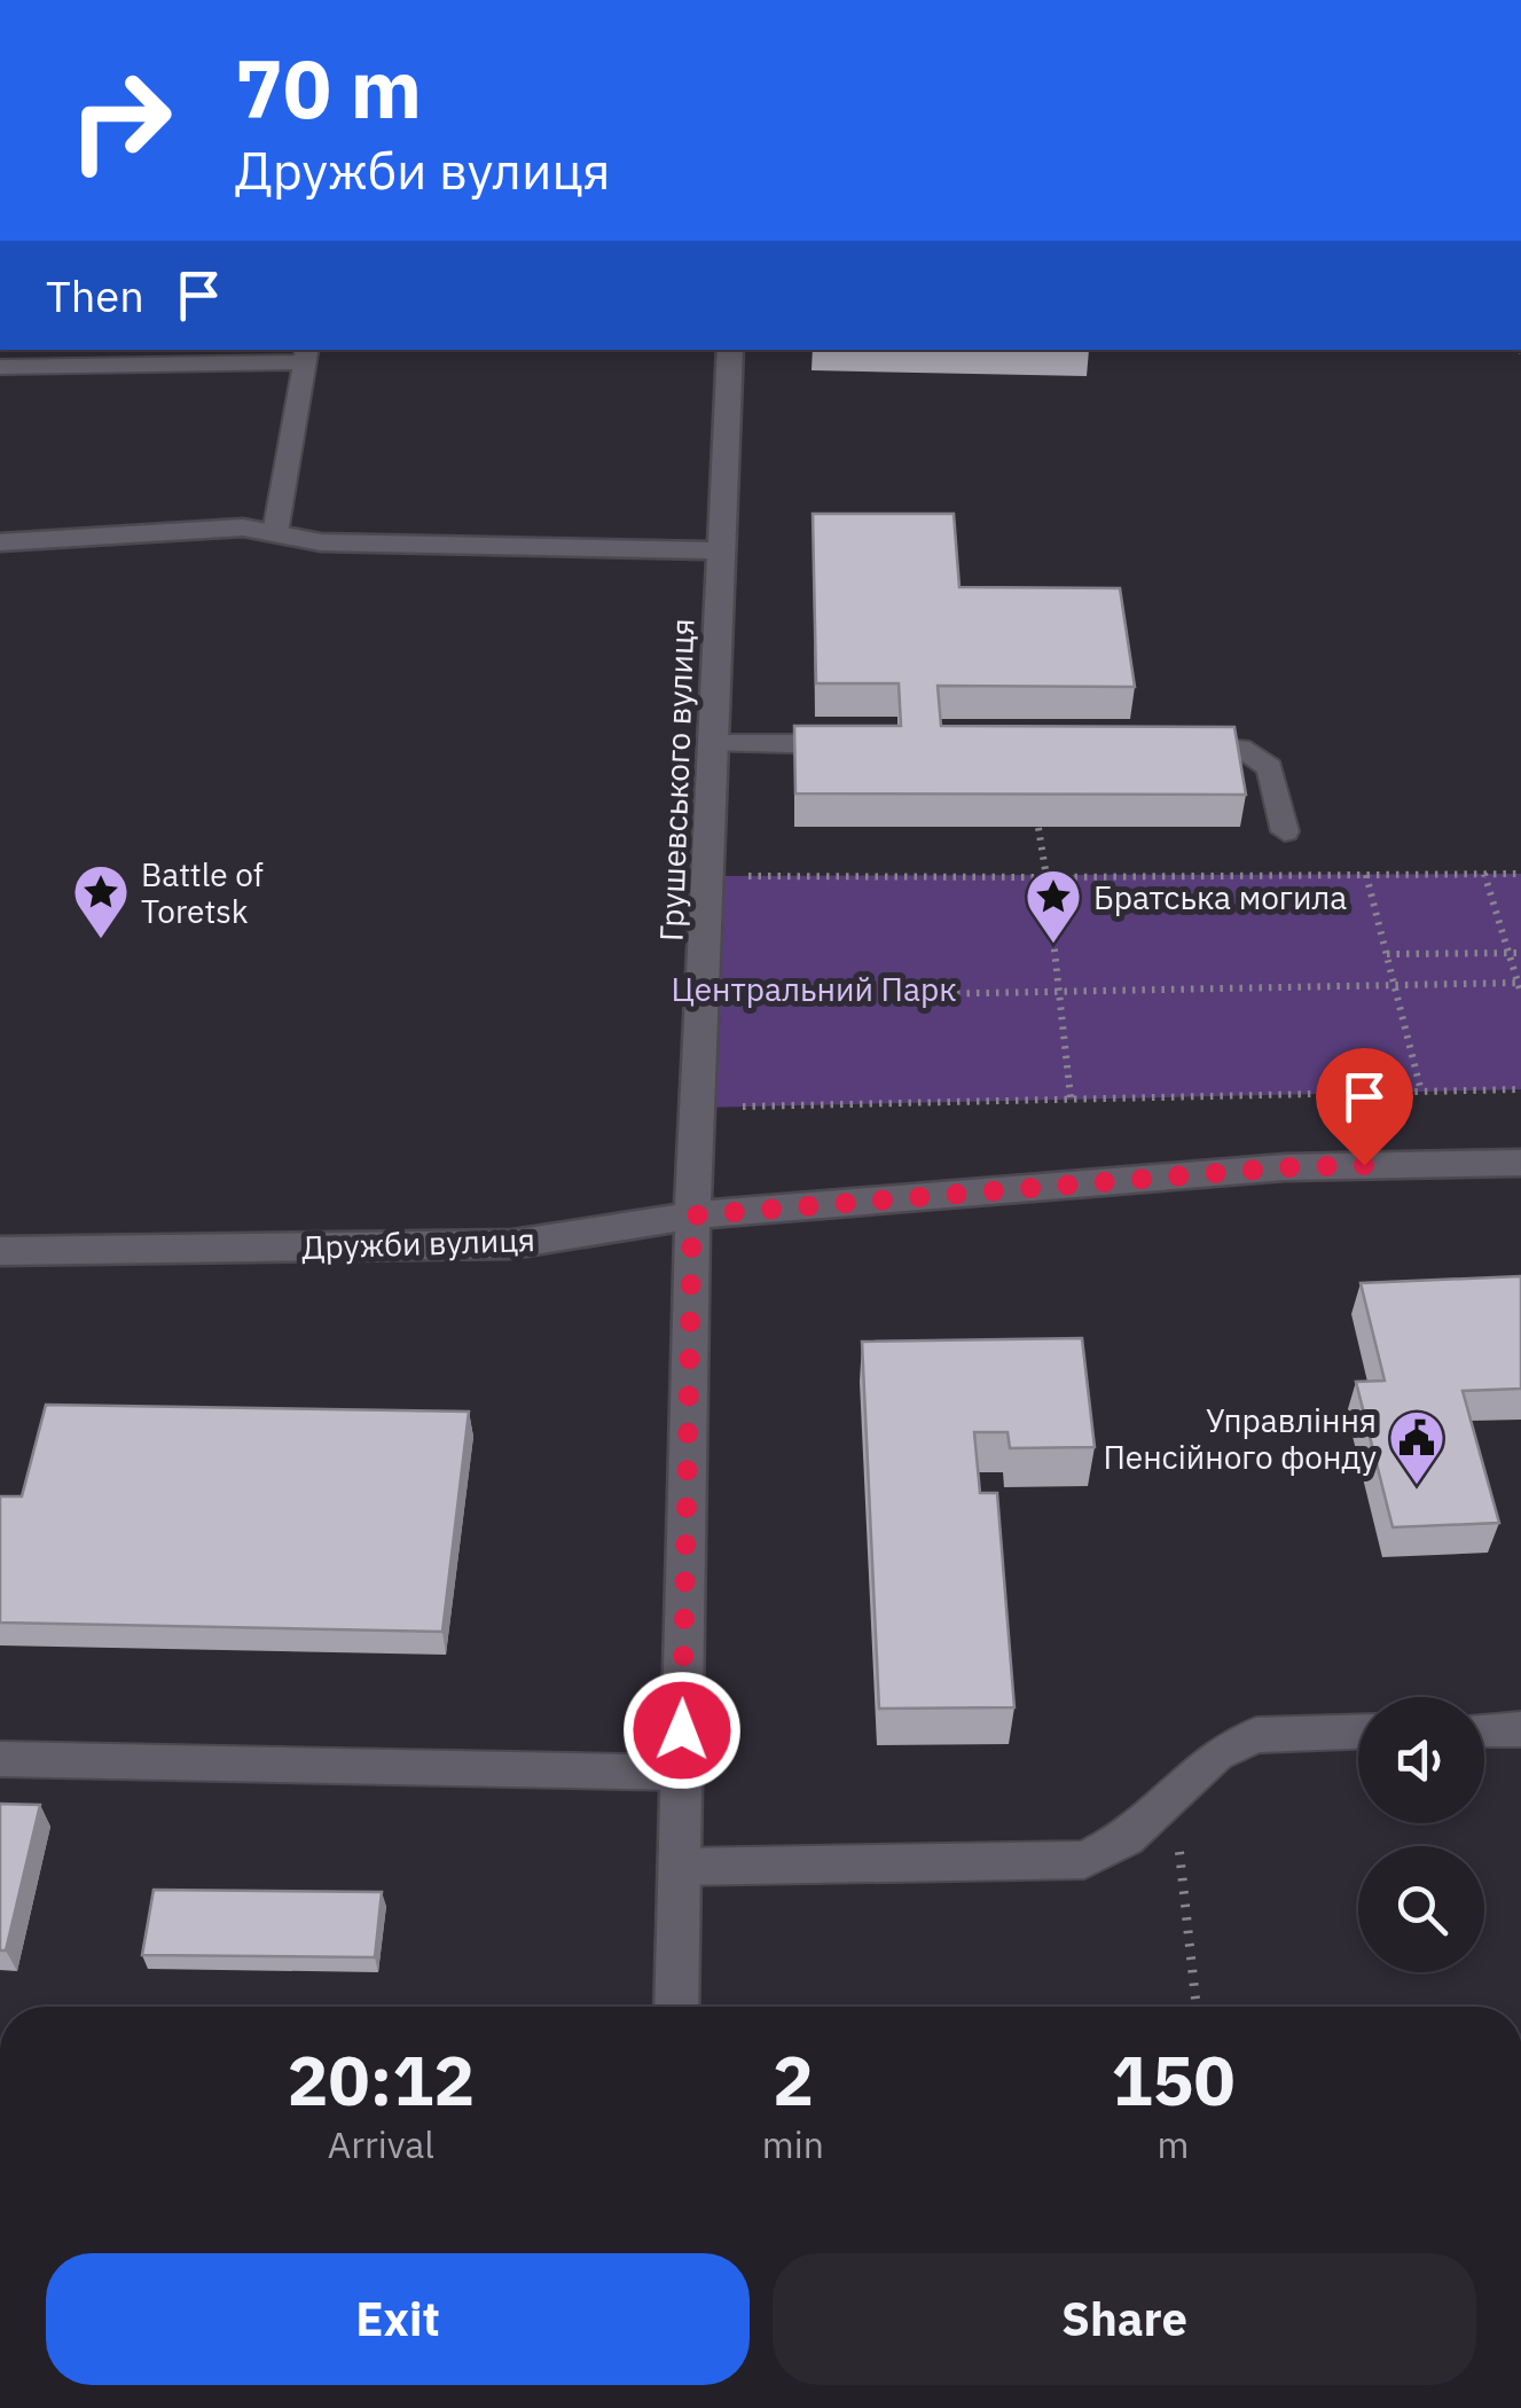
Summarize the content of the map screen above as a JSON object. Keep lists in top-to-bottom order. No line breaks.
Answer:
{"streets":{"street":["Грушевського вулиця","Дружби вулиця"]},"crossings":[["Грушевського вулиця","Дружби вулиця"]],"parks":["Центральний Парк"],"places":{"place":["Battle of Toretsk","Братська мoгила"],"public building":["Управління Пенсійного фонду"]},"page":{"turn":["70 m","Дружби вулиця"],"then":"Then","eta":["20:12","Arrival","2","min","150","m"],"buttons":["Exit","Share"]}}
